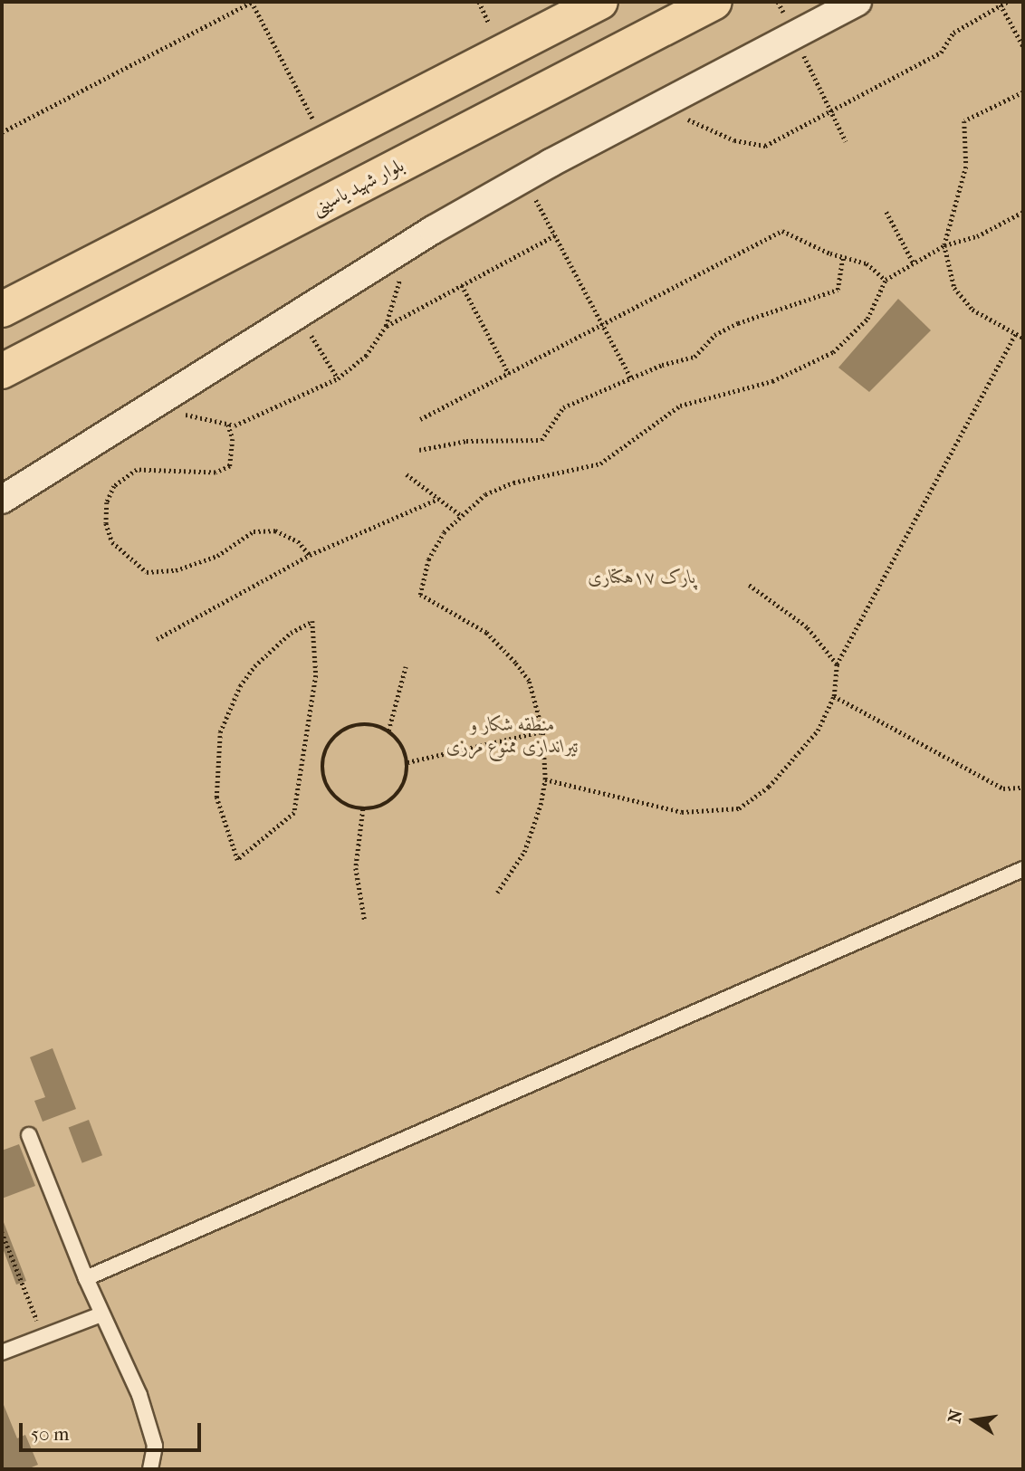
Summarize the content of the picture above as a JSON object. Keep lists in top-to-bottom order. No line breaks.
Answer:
{"streets":{"main road":["بلوار شهید یاسینی"]},"parks":["پارک ۱۷هکتاری","منطقه شکار و تیراندازی ممنوع مرزی"],"scale_bar":"50 m","north":"left"}
